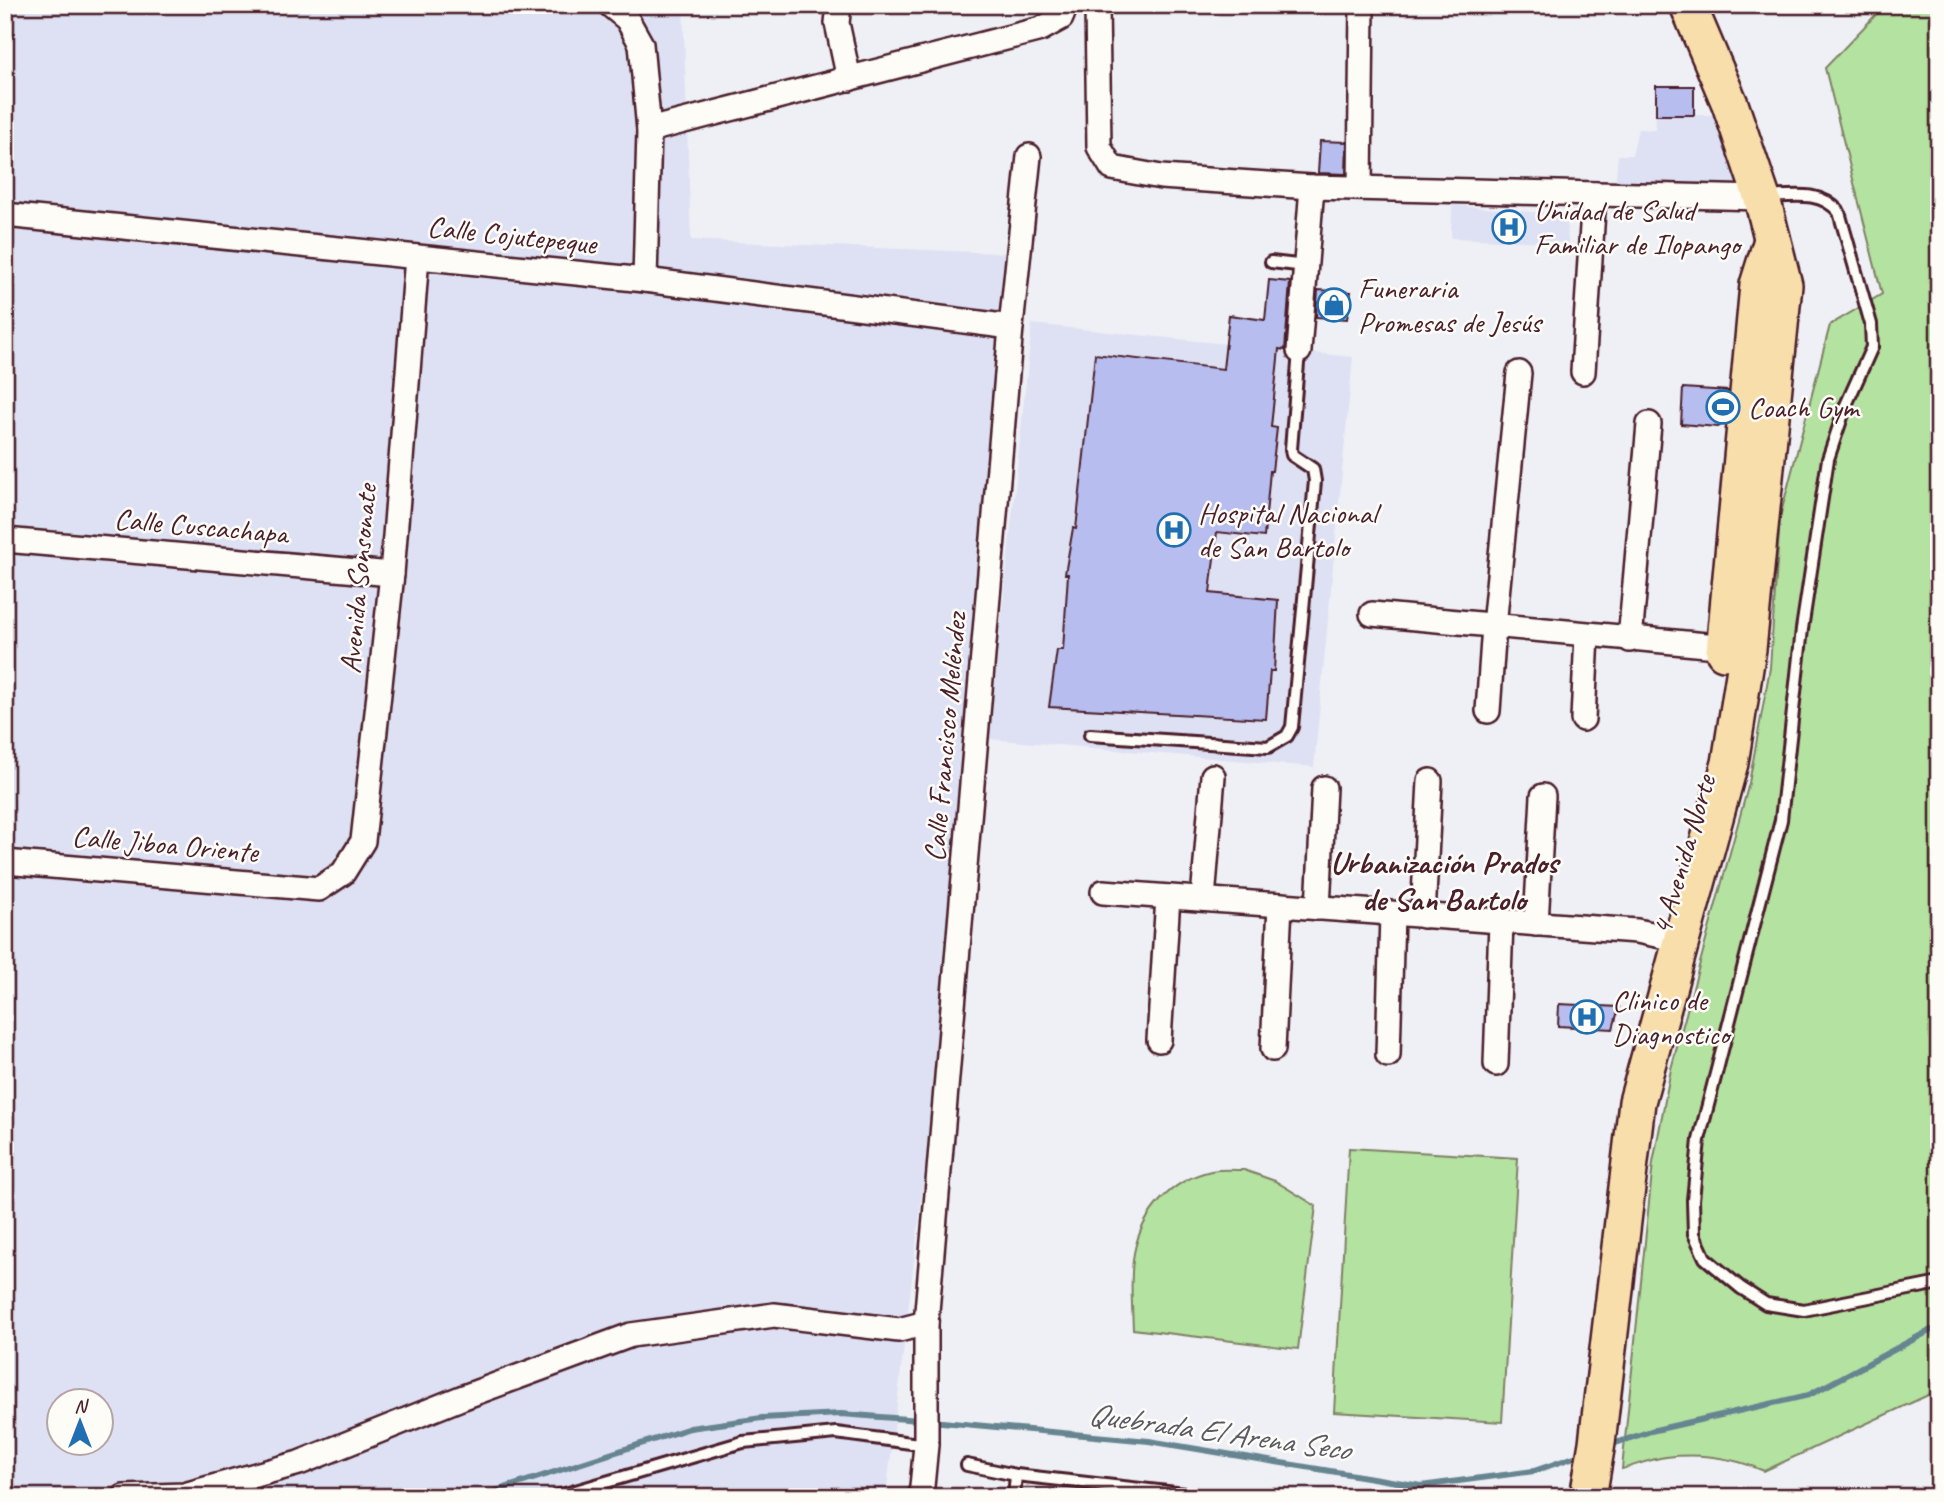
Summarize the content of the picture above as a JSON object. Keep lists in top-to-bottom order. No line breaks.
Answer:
{"streets":{"main road":["4 Avenida Norte"],"street":["Calle Cojutepeque","Calle Cuscachapa","Avenida Sonsonate","Calle Francisco Meléndez","Calle Jiboa Oriente"]},"crossings":[["Calle Cojutepeque","Avenida Sonsonate"],["Calle Cojutepeque","Calle Francisco Meléndez"],["Calle Cuscachapa","Avenida Sonsonate"],["Avenida Sonsonate","Calle Jiboa Oriente"]],"districts":["Urbanización Prados de San Bartolo"],"water":["Quebrada El Arena Seco"],"places":{"hospital":["Unidad de Salud Familiar de Ilopango","Hospital Nacional de San Bartolo","Clinico de Diagnostico"],"shop":["Funeraria Promesas de Jesús"],"sports":["Coach Gym"]},"north":"top"}
